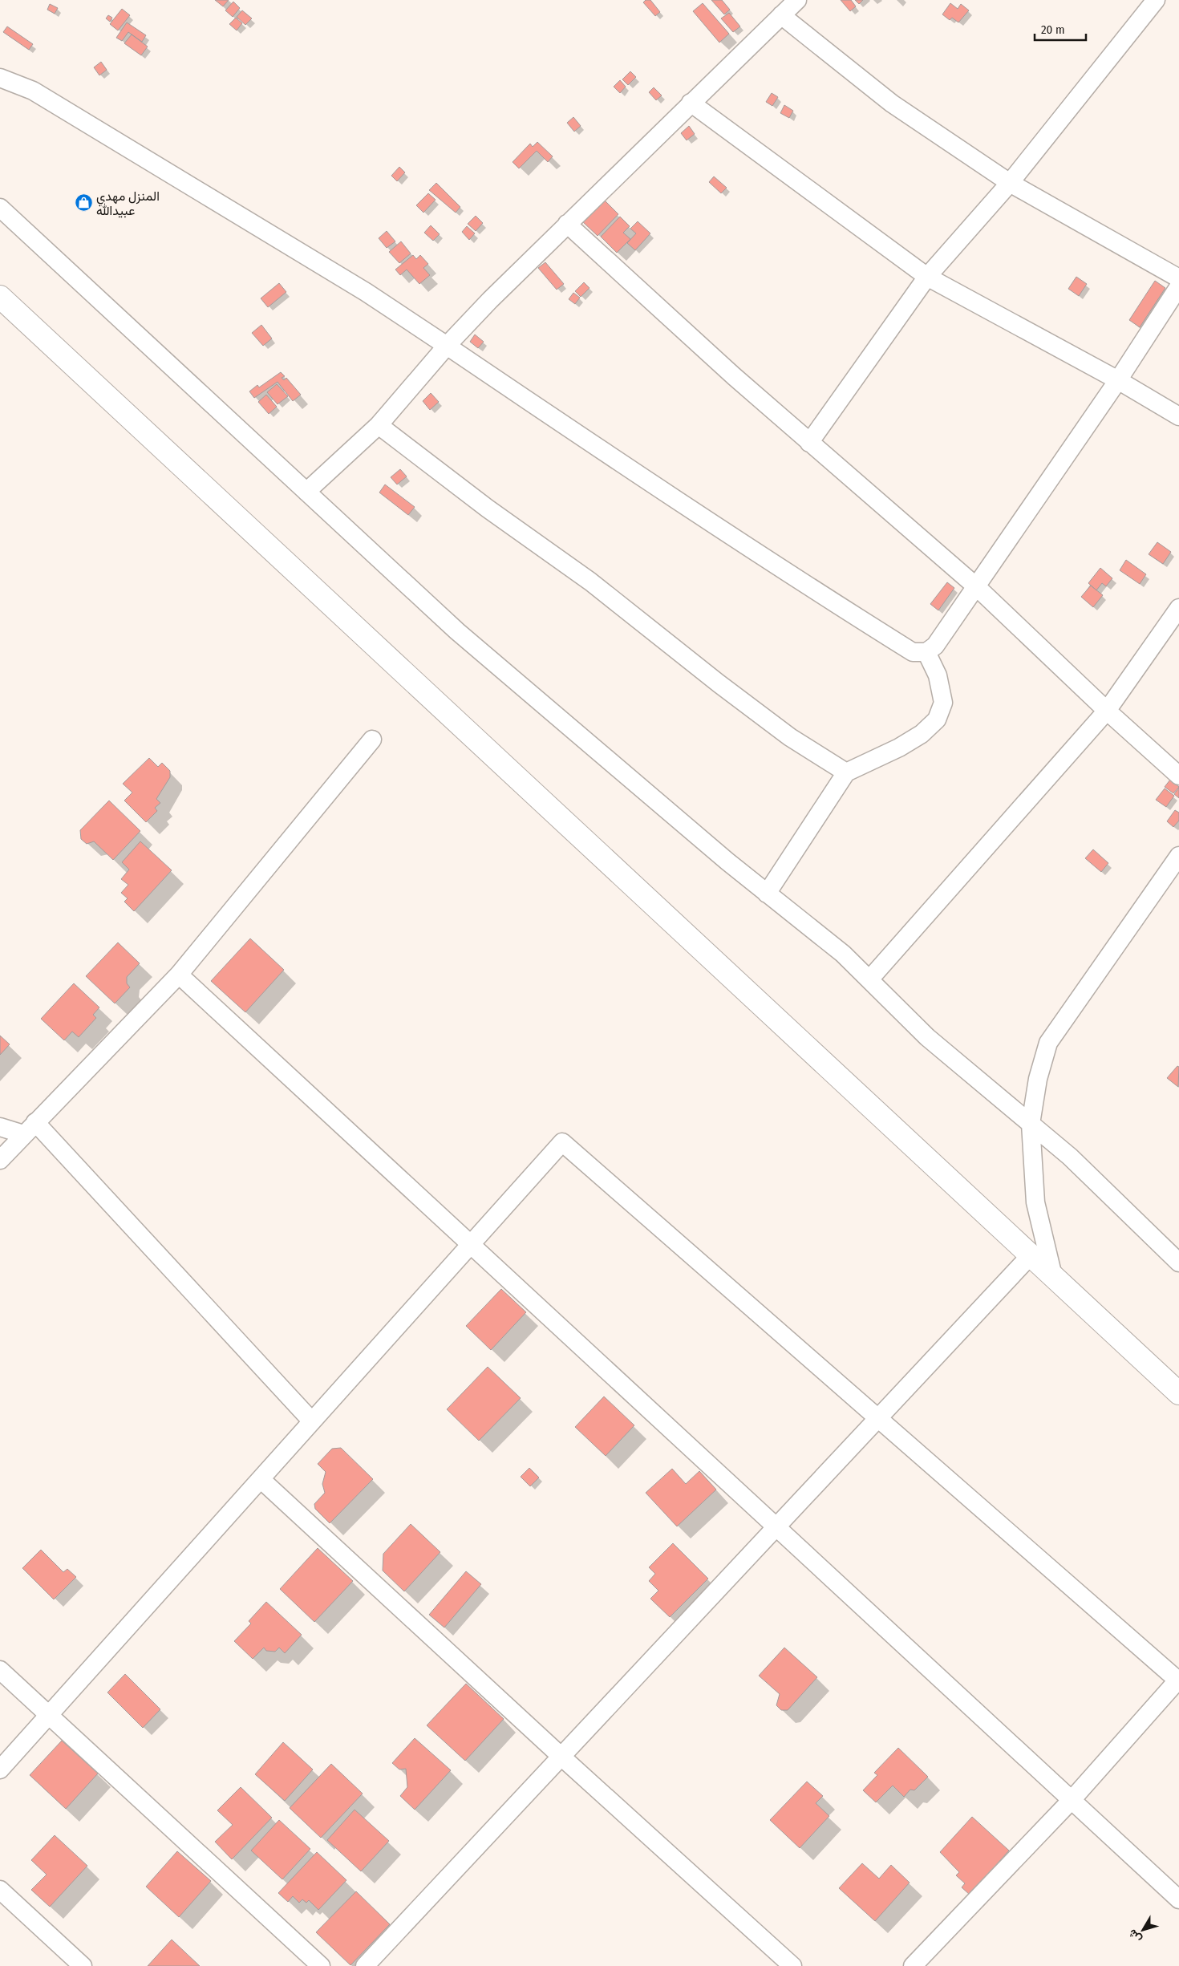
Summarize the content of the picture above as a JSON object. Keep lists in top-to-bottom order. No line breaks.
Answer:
{"places":{"shop":["المنزل مهدي عبيدالله"]},"scale_bar":"20 m","north":"bottom left"}
